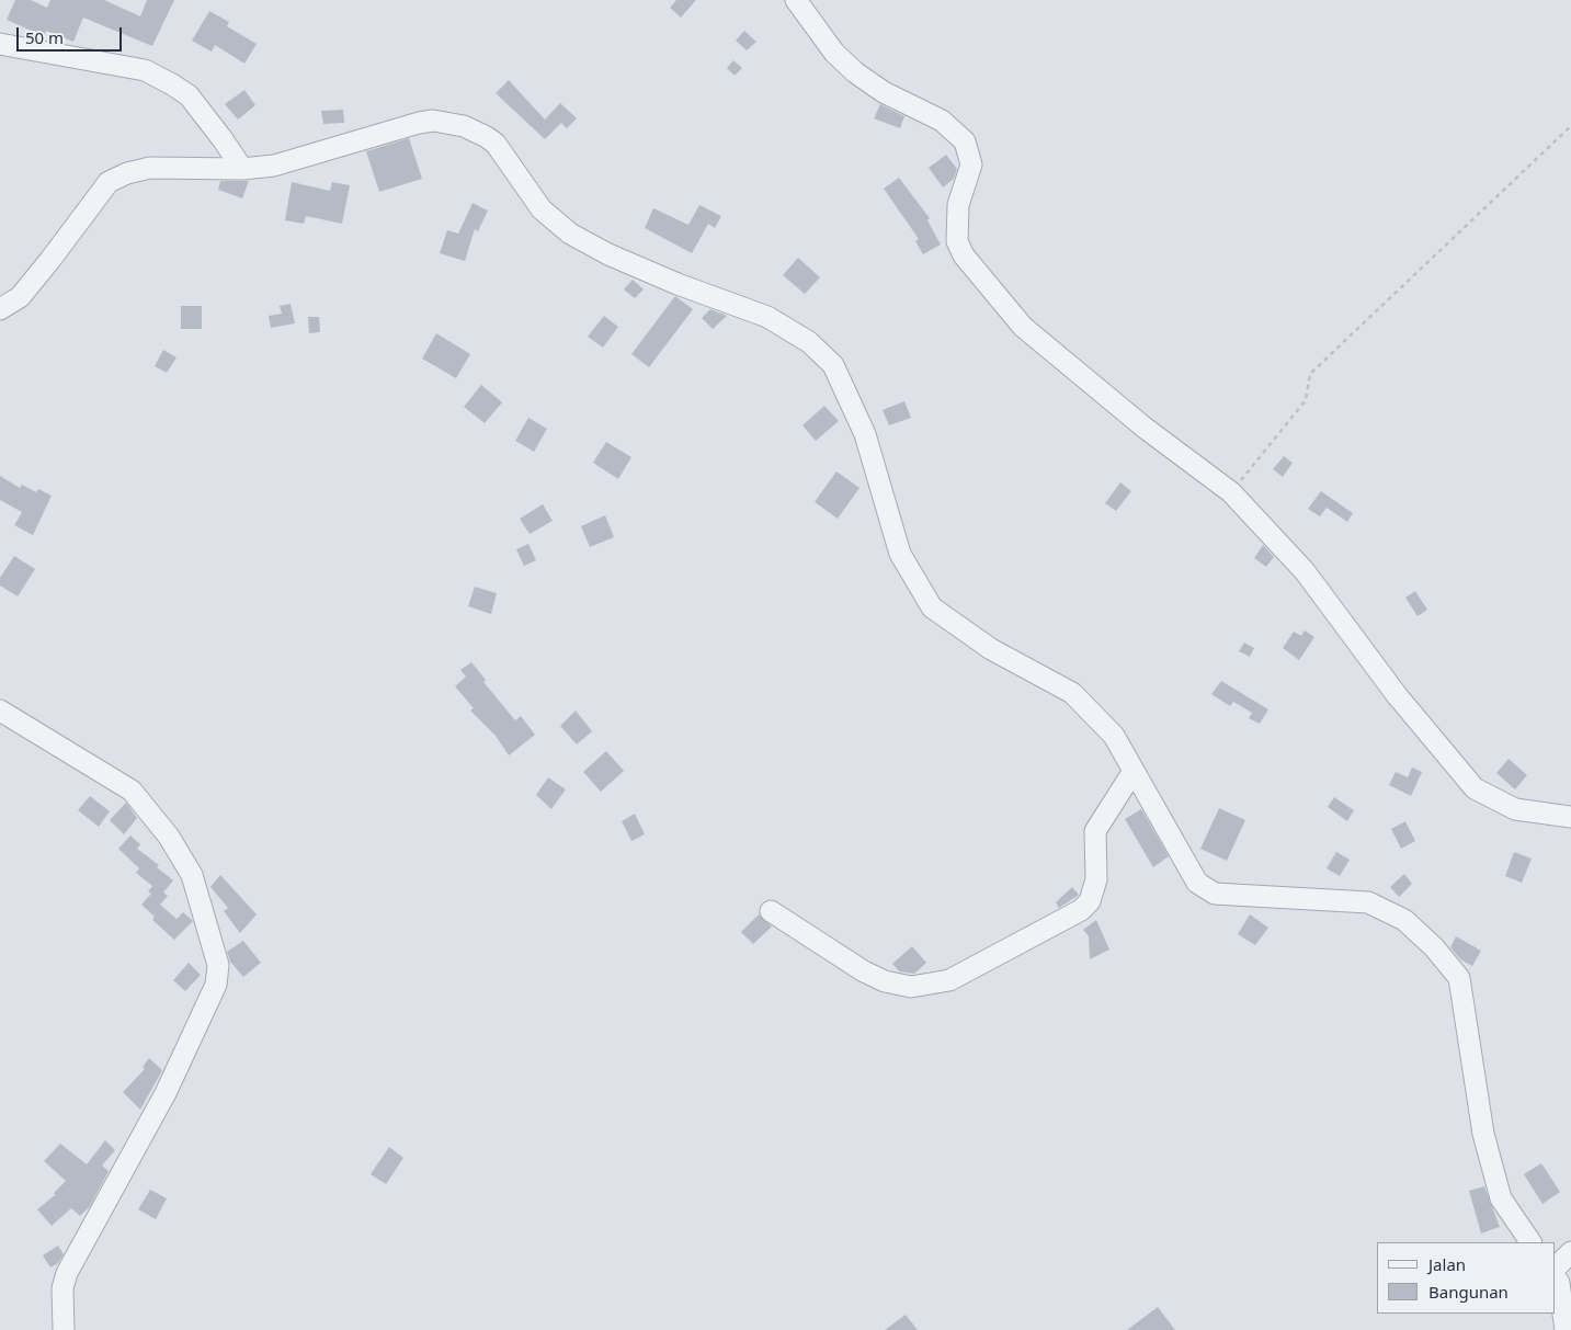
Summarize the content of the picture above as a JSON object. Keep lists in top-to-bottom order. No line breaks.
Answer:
{"legend":["Jalan","Bangunan"],"scale_bar":"50 m"}
